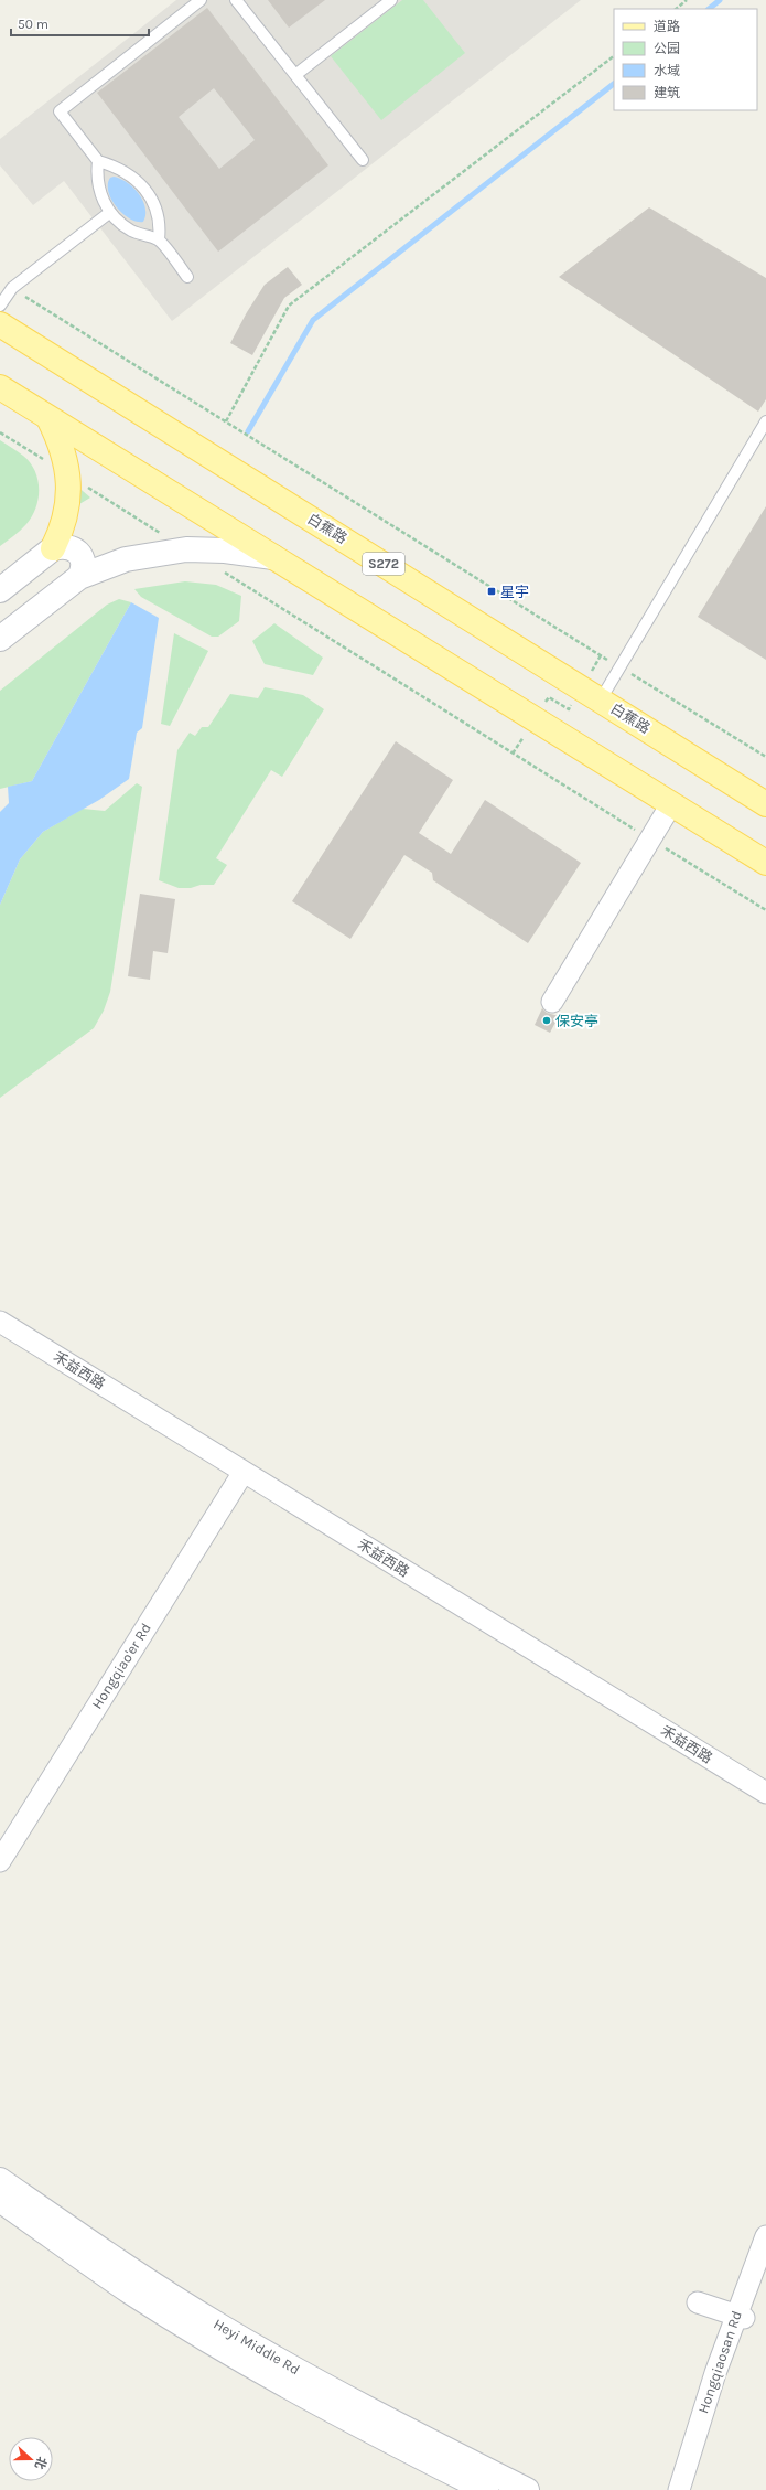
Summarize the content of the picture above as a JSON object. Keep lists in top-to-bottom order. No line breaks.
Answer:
{"streets":{"main road":["白蕉路","S272"],"street":["禾益西路","Hongqiao'er Rd","Heyi Middle Rd","Hongqiaosan Rd"]},"crossings":[["禾益西路","Hongqiao'er Rd"]],"places":{"transit":["星宇"],"other":["保安亭"]},"legend":["道路","公园","水域","建筑"],"scale_bar":"50 m","north":"right"}
